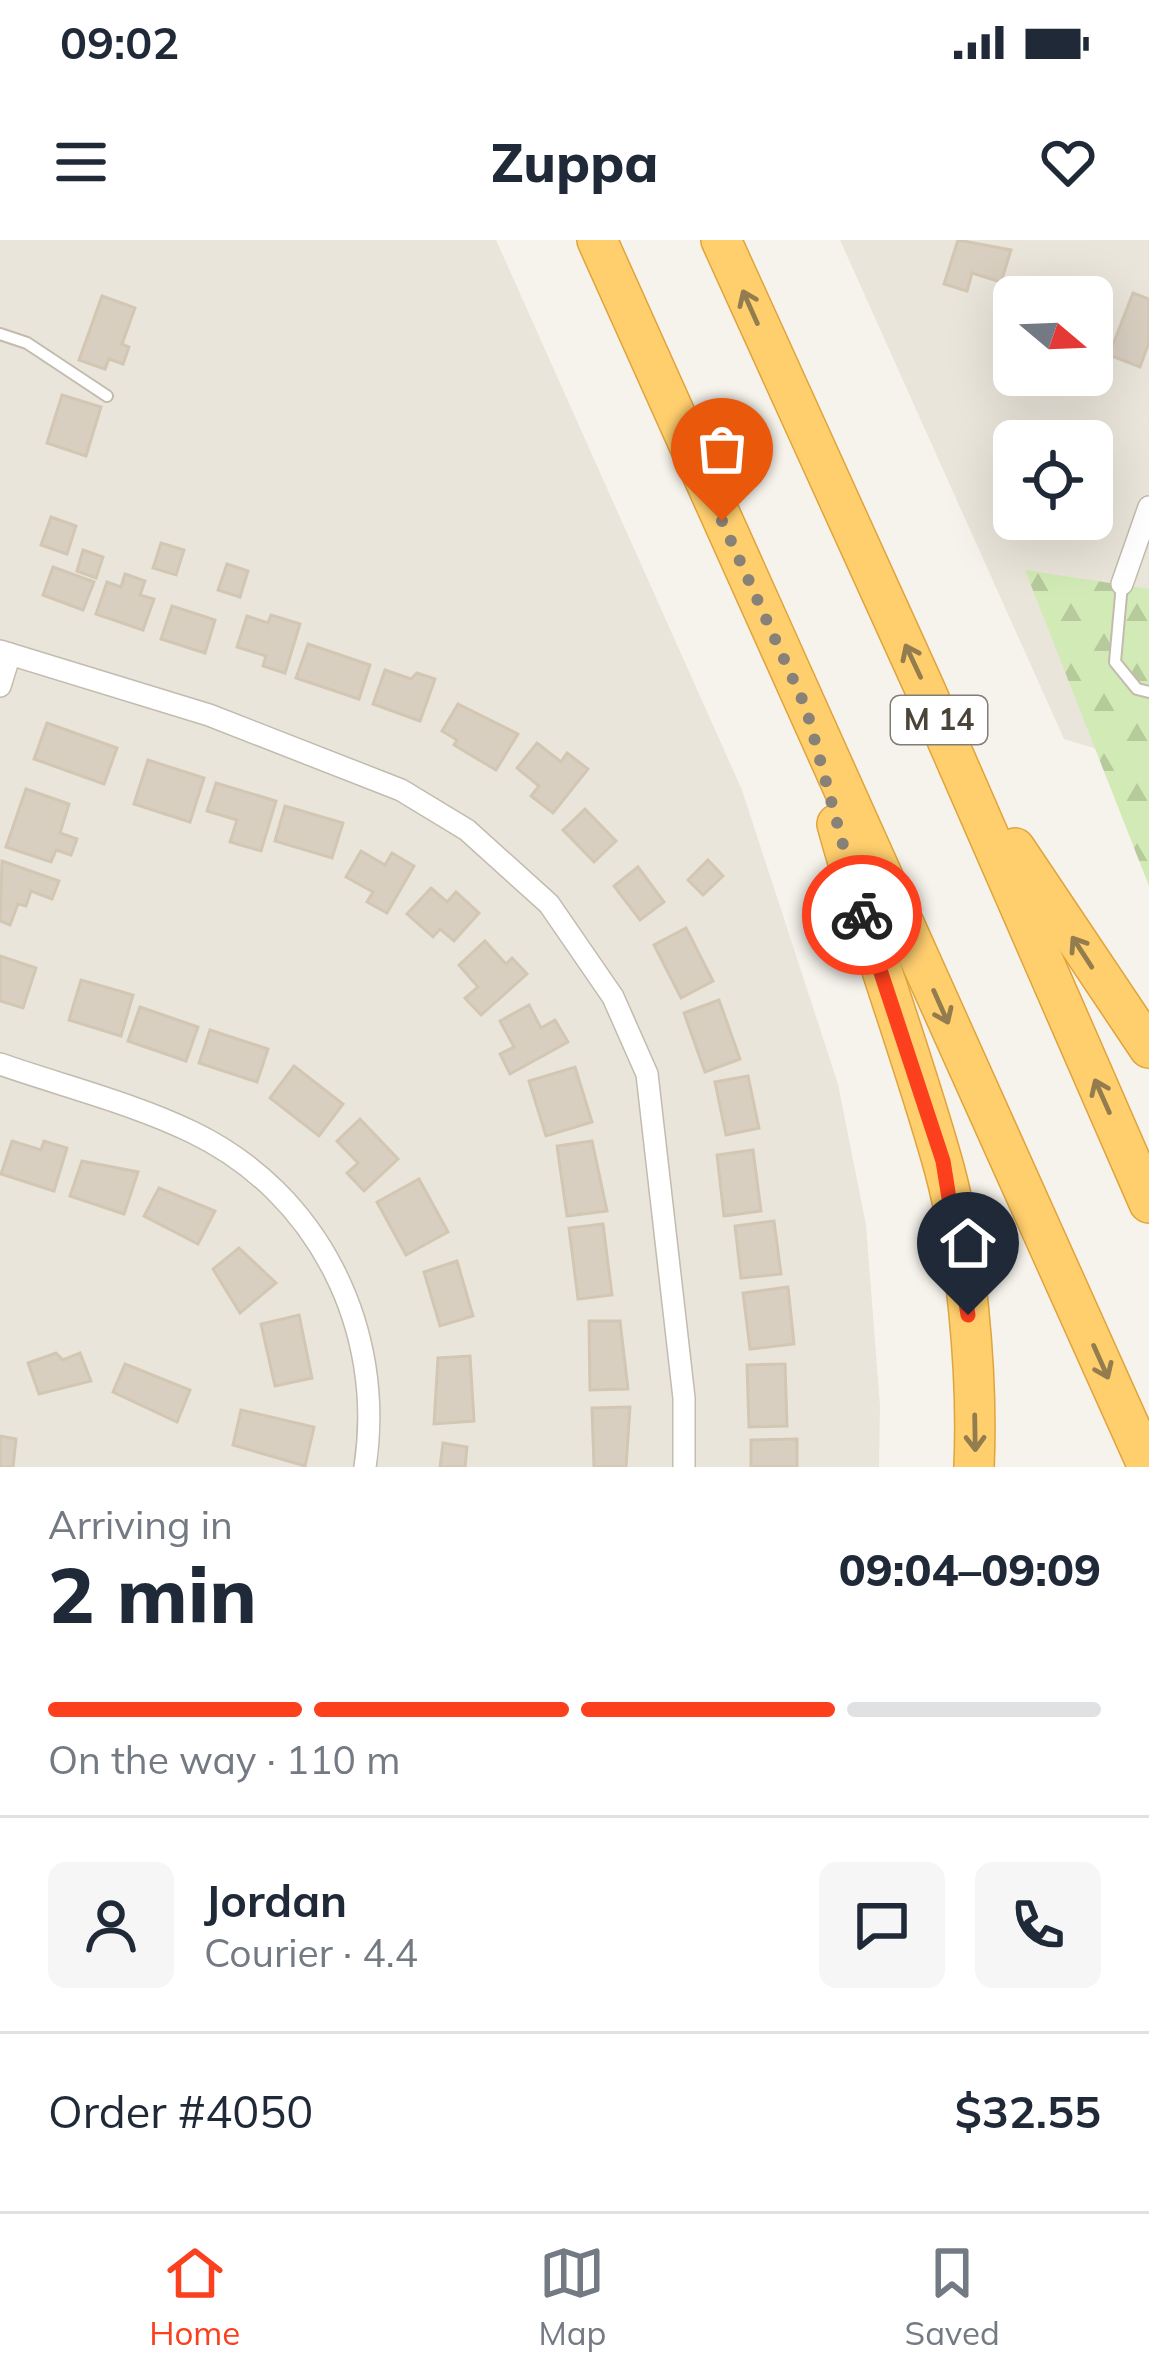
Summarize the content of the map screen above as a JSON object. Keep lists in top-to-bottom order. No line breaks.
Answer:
{"streets":{"highway":["M 14"]},"north":"right","page":{"status":"09:02","header":"Zuppa","heading":["2 min","Arriving in","09:04–09:09"],"panel":["Jordan","Courier · 4.4","Order #4050","$32.55"],"bar":"On the way · 110 m","tabs":["Home","Map","Saved"]}}
